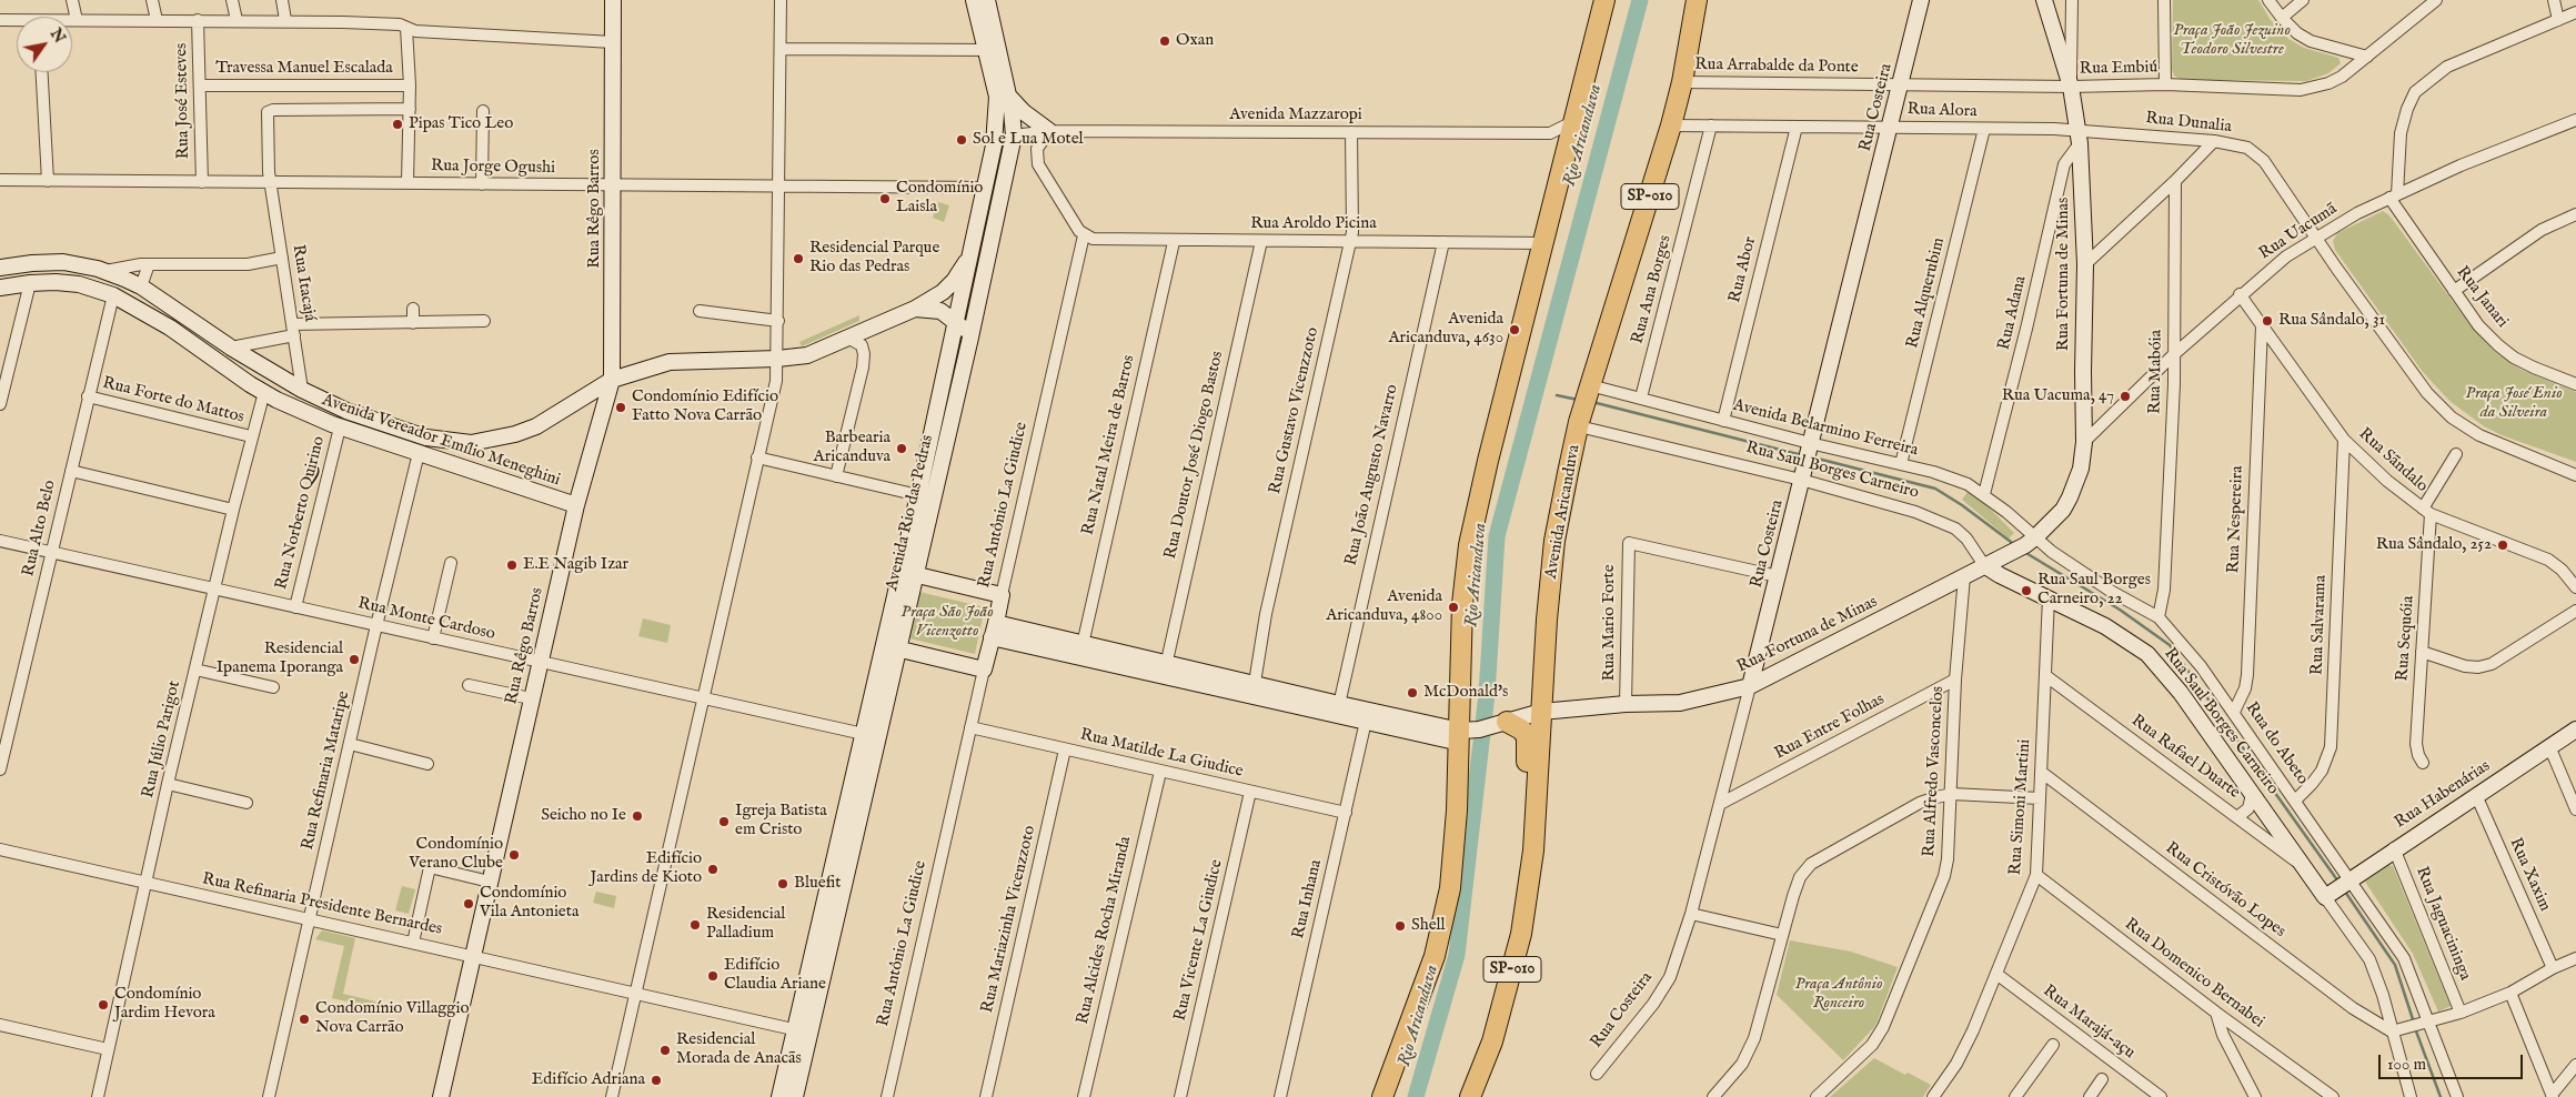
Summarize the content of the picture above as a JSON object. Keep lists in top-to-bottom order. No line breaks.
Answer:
{"streets":{"highway":["SP-010","Avenida Aricanduva"],"street":["Rua Arrabalde da Ponte","Travessa Manuel Escalada","Rua Embiú","Rua José Esteves","Rua Costeira","Rua Alora","Avenida Mazzaropi","Rua Dunalia","Rua Jorge Ogushi","Rua Rêgo Barros","Rua Aroldo Picina","Rua Uacumã","Rua Abor","Rua Fortuna de Minas","Rua Itacajá","Rua Ana Borges","Rua Alquerubim","Rua Janari","Rua Adana","Rua Mabóia","Rua Forte do Mattos","Rua Gustavo Vicenzzoto","Avenida Belarmino Ferreira","Avenida Vereador Emílio Meneghini","Rua Natal Meira de Barros","Rua Doutor José Diogo Bastos","Rua Sãndalo","Rua Saul Borges Carneiro","Rua João Augusto Navarro","Rua Antônio La Giudice","Rua Norberto Quirino","Avenida Rio das Pedras","Rua Nespereira","Rua Alto Belo","Rua Monte Cardoso","Rua Mario Forte","Rua Salvarama","Rua Sequóia","Rua Entre Folhas","Rua Júlio Parigot","Rua do Abeto","Rua Matilde La Giudice","Rua Rafael Duarte","Rua Refinaria Mataripe","Rua Alfredo Vasconcelos","Rua Habenárias","Rua Simoni Martini","Rua Xaxim","Rua Cristóvão Lopes","Rua Inhana","Rua Refinaria Presidente Bernardes","Rua Mariazinha Vicenzzoto","Rua Jaguacininga","Rua Alcides Rocha Miranda","Rua Vicente La Giudice","Rua Domenico Bernabei","Rua Marajá-açu"]},"crossings":[["Rua Arrabalde da Ponte","Rua Embiú"],["Rua Arrabalde da Ponte","Rua Costeira"],["Rua Arrabalde da Ponte","Rua Fortuna de Minas"],["Rua Arrabalde da Ponte","Avenida Aricanduva"],["Travessa Manuel Escalada","Rua José Esteves"],["Travessa Manuel Escalada","Rua Jorge Ogushi"],["Travessa Manuel Escalada","Rua Itacajá"],["Rua Embiú","Rua Fortuna de Minas"],["Rua José Esteves","Rua Jorge Ogushi"],["Rua Costeira","Rua Alora"],["Rua Costeira","Rua Fortuna de Minas"],["Rua Costeira","Avenida Belarmino Ferreira"],["Rua Costeira","Rua Saul Borges Carneiro"],["Rua Costeira","Rua Mario Forte"],["Rua Costeira","Rua Entre Folhas"],["Rua Alora","Rua Dunalia"],["Rua Alora","Rua Abor"],["Rua Alora","Rua Fortuna de Minas"],["Rua Alora","Rua Ana Borges"],["Rua Alora","Rua Alquerubim"],["Rua Alora","Rua Adana"],["Rua Alora","Avenida Aricanduva"],["Avenida Mazzaropi","Rua Gustavo Vicenzzoto"],["Avenida Mazzaropi","Avenida Rio das Pedras"],["Rua Dunalia","Rua Uacumã"],["Rua Dunalia","Rua Fortuna de Minas"],["Rua Dunalia","Rua Adana"],["Rua Jorge Ogushi","Rua Rêgo Barros"],["Rua Jorge Ogushi","Rua Itacajá"],["Rua Jorge Ogushi","Avenida Rio das Pedras"],["Rua Rêgo Barros","Avenida Vereador Emílio Meneghini"],["Rua Rêgo Barros","Rua Monte Cardoso"],["Rua Rêgo Barros","Rua Refinaria Presidente Bernardes"],["Rua Aroldo Picina","Rua Gustavo Vicenzzoto"],["Rua Aroldo Picina","Rua Natal Meira de Barros"],["Rua Aroldo Picina","Rua Doutor José Diogo Bastos"],["Rua Aroldo Picina","Rua João Augusto Navarro"],["Rua Aroldo Picina","Rua Antônio La Giudice"],["Rua Uacumã","Rua Fortuna de Minas"],["Rua Uacumã","Rua Janari"],["Rua Uacumã","Rua Mabóia"],["Rua Uacumã","Rua Sãndalo"],["Rua Abor","Avenida Belarmino Ferreira"],["Rua Fortuna de Minas","Rua Adana"],["Rua Fortuna de Minas","Avenida Belarmino Ferreira"],["Rua Fortuna de Minas","Rua Saul Borges Carneiro"],["Rua Fortuna de Minas","Avenida Aricanduva"],["Rua Fortuna de Minas","Rua Mario Forte"],["Rua Fortuna de Minas","Rua do Abeto"],["Rua Fortuna de Minas","Rua Alfredo Vasconcelos"],["Rua Itacajá","Avenida Vereador Emílio Meneghini"],["Rua Ana Borges","Avenida Belarmino Ferreira"],["Rua Alquerubim","Avenida Belarmino Ferreira"],["Rua Adana","Avenida Belarmino Ferreira"],["Rua Mabóia","Rua do Abeto"],["Rua Forte do Mattos","Rua Alto Belo"],["Rua Forte do Mattos","Rua Júlio Parigot"],["Avenida Belarmino Ferreira","Avenida Aricanduva"],["Avenida Belarmino Ferreira","Rua do Abeto"],["Avenida Vereador Emílio Meneghini","Rua Norberto Quirino"],["Avenida Vereador Emílio Meneghini","Avenida Rio das Pedras"],["Avenida Vereador Emílio Meneghini","Rua Alto Belo"],["Avenida Vereador Emílio Meneghini","Rua Júlio Parigot"],["Avenida Vereador Emílio Meneghini","Rua Refinaria Mataripe"],["Rua Sãndalo","Rua Nespereira"],["Rua Sãndalo","Rua Salvarama"],["Rua Sãndalo","Rua Sequóia"],["Rua Saul Borges Carneiro","Avenida Aricanduva"],["Rua Saul Borges Carneiro","Rua Rafael Duarte"],["Rua Saul Borges Carneiro","Rua Habenárias"],["Rua Saul Borges Carneiro","Rua Simoni Martini"],["Rua Saul Borges Carneiro","Rua Cristóvão Lopes"],["Rua Antônio La Giudice","Rua Matilde La Giudice"],["Rua Norberto Quirino","Rua Monte Cardoso"],["Avenida Rio das Pedras","Rua Monte Cardoso"],["Avenida Rio das Pedras","Rua Refinaria Presidente Bernardes"],["Rua Nespereira","Rua do Abeto"],["Rua Alto Belo","Rua Monte Cardoso"],["Rua Monte Cardoso","Rua Júlio Parigot"],["Rua Monte Cardoso","Rua Refinaria Mataripe"],["Rua Salvarama","Rua do Abeto"],["Rua Entre Folhas","Rua Alfredo Vasconcelos"],["Rua Júlio Parigot","Rua Refinaria Presidente Bernardes"],["Rua do Abeto","Rua Habenárias"],["Rua Matilde La Giudice","Rua Inhana"],["Rua Matilde La Giudice","Rua Mariazinha Vicenzzoto"],["Rua Matilde La Giudice","Rua Alcides Rocha Miranda"],["Rua Matilde La Giudice","Rua Vicente La Giudice"],["Rua Rafael Duarte","Rua Simoni Martini"],["Rua Refinaria Mataripe","Rua Refinaria Presidente Bernardes"],["Rua Habenárias","Rua Xaxim"],["Rua Habenárias","Rua Jaguacininga"],["Rua Simoni Martini","Rua Cristóvão Lopes"],["Rua Simoni Martini","Rua Domenico Bernabei"],["Rua Simoni Martini","Rua Marajá-açu"]],"water":["Rio Aricanduva"],"parks":["Praça João Jezuino Teodoro Silvestre","Praça José Enio da Silveira","Praça São João Vicenzotto","Praça Antônio Ronceiro"],"places":["Oxan","Pipas Tico Leo","Sol e Lua Motel","Condomínio Laisla","Residencial Parque Rio das Pedras","Rua Sândalo, 31","Avenida Aricanduva, 4630","Rua Uacuma, 47","Condomínio Edifício Fatto Nova Carrão","Barbearia Aricanduva","Rua Sândalo, 252","E.E Nagib Izar","Rua Saul Borges Carneiro, 22","Avenida Aricanduva, 4800","Residencial Ipanema Iporanga","McDonald's","Seicho no Ie","Igreja Batista em Cristo","Condomínio Verano Clube","Edifício Jardins de Kioto","Bluefit","Condomínio Vila Antonieta","Residencial Palladium","Shell","Edifício Claudia Ariane","Condomínio Jardim Hevora","Condomínio Villaggio Nova Carrão","Residencial Morada de Anacãs","Edifício Adriana"],"scale_bar":"100 m","north":"top right"}
